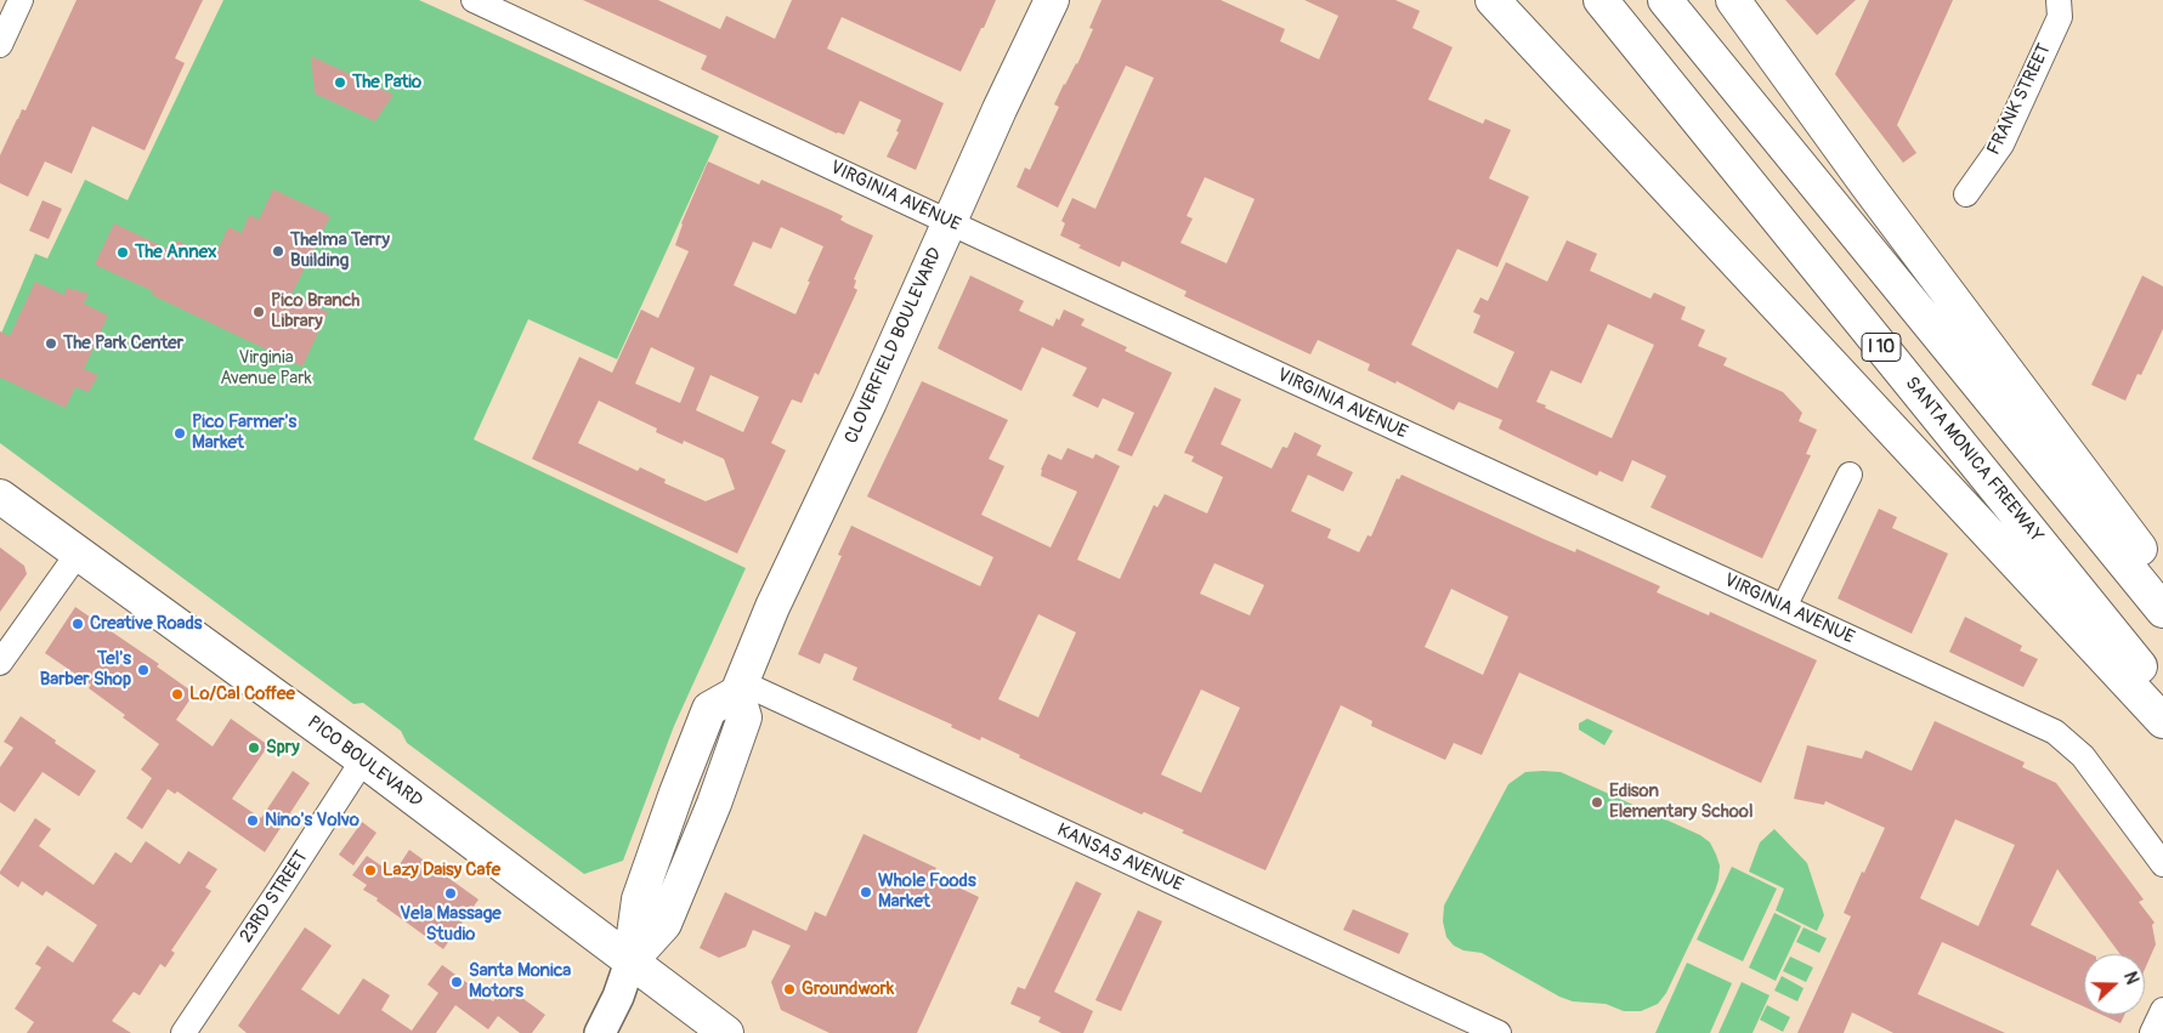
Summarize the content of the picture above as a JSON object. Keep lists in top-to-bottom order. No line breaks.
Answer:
{"streets":{"main road":["CLOVERFIELD BOULEVARD","I 10","SANTA MONICA FREEWAY","PICO BOULEVARD"],"street":["FRANK STREET","VIRGINIA AVENUE","KANSAS AVENUE","23RD STREET"]},"crossings":[["VIRGINIA AVENUE","CLOVERFIELD BOULEVARD"],["CLOVERFIELD BOULEVARD","KANSAS AVENUE"],["PICO BOULEVARD","23RD STREET"]],"parks":["Virginia Avenue Park"],"places":["The Patio","Thelma Terry Building","The Annex","Pico Branch Library","The Park Center","Pico Farmer's Market","Creative Roads","Tel's Barber Shop","Lo/Cal Coffee","Spry","Edison Elementary School","Nino's Volvo","Lazy Daisy Cafe","Whole Foods Market","Vela Massage Studio","Santa Monica Motors","Groundwork"],"north":"right"}
